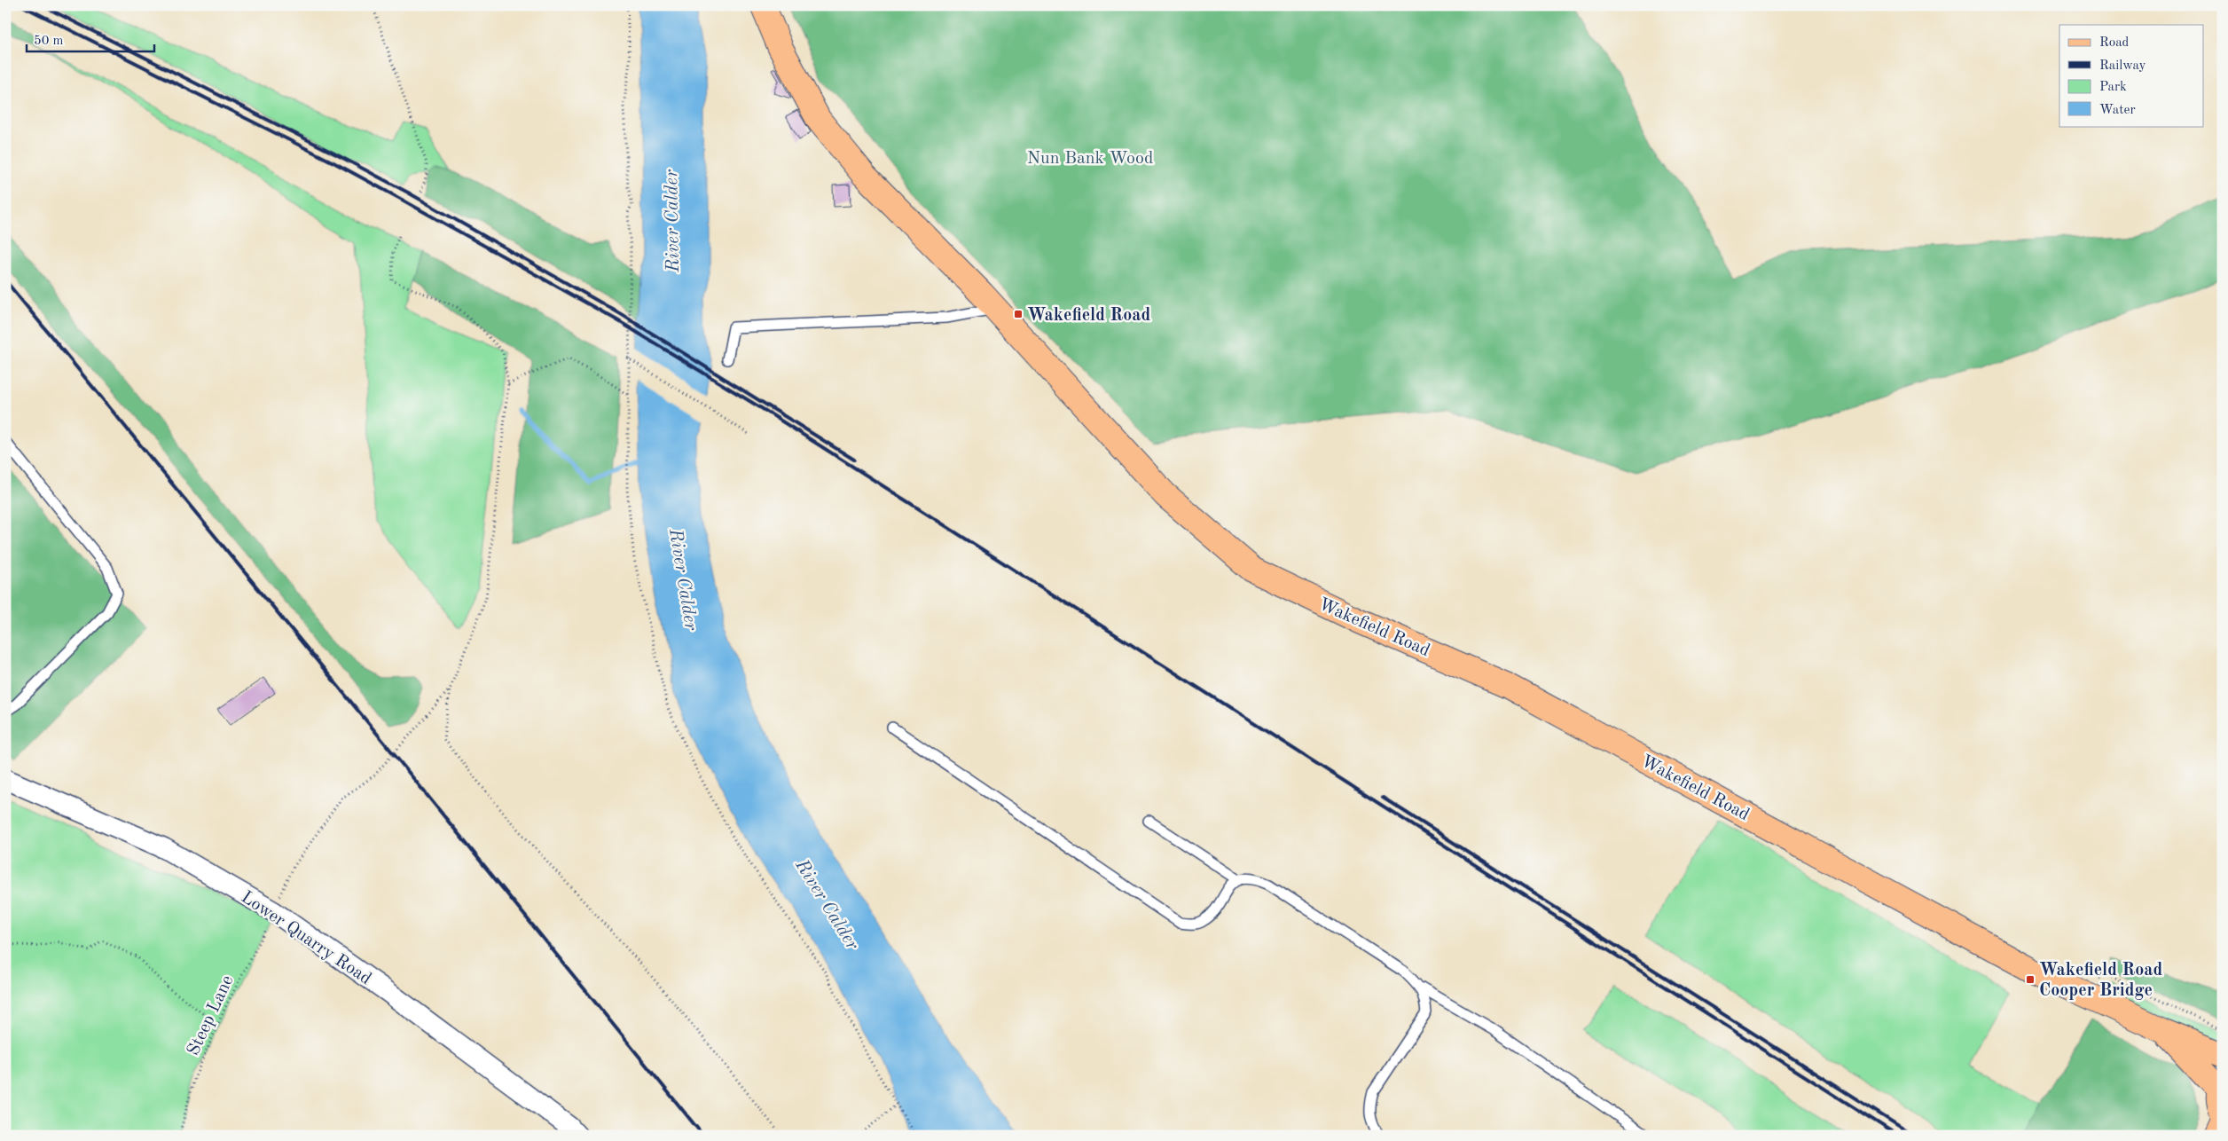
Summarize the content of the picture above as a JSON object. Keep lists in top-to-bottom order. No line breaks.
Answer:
{"streets":{"main road":["Wakefield Road"],"street":["Lower Quarry Road"],"path":["Steep Lane"]},"crossings":[["Lower Quarry Road","Steep Lane"]],"water":["River Calder"],"parks":["Nun Bank Wood"],"places":{"transit":["Wakefield Road","Wakefield Road Cooper Bridge"]},"legend":["Road","Railway","Park","Water"],"scale_bar":"50 m"}
